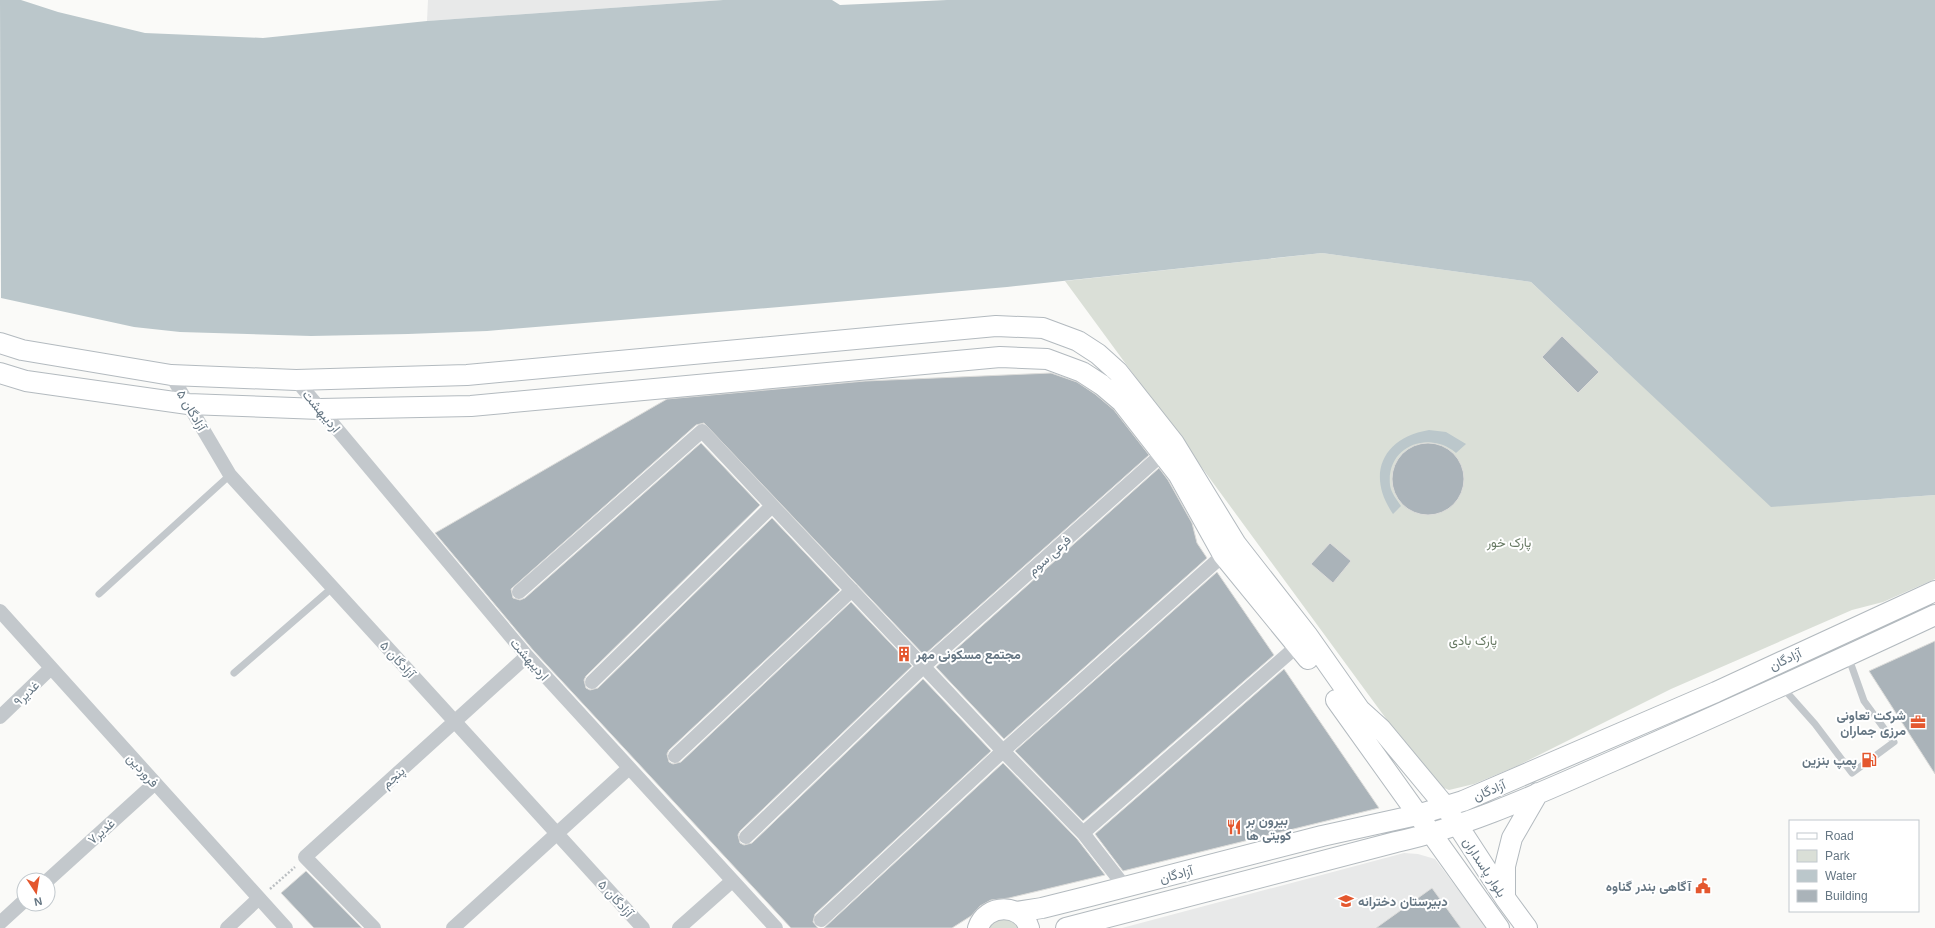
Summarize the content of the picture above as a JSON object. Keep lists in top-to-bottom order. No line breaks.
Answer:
{"streets":{"street":["آزادگان ۵","اردیبهشت","فرعی سوم","آزادگان","غدیر۹","فروردین","پنجم","غدیر۷","بلوار پاسداران"]},"crossings":[["آزادگان ۵","پنجم"],["اردیبهشت","پنجم"],["آزادگان","بلوار پاسداران"],["غدیر۹","فروردین"],["فروردین","غدیر۷"]],"parks":["پارک خور","پارک بادی"],"places":{"building":["مجتمع مسکونی مهر"],"office":["شرکت تعاونی مرزی جماران"],"fuel station":["پمپ بنزین"],"restaurant":["بیرون بر کویتی ها"],"public building":["آگاهی بندر گناوه"],"school or university":["دبیرستان دخترانه"]},"legend":["Road","Park","Water","Building"],"north":"bottom"}
